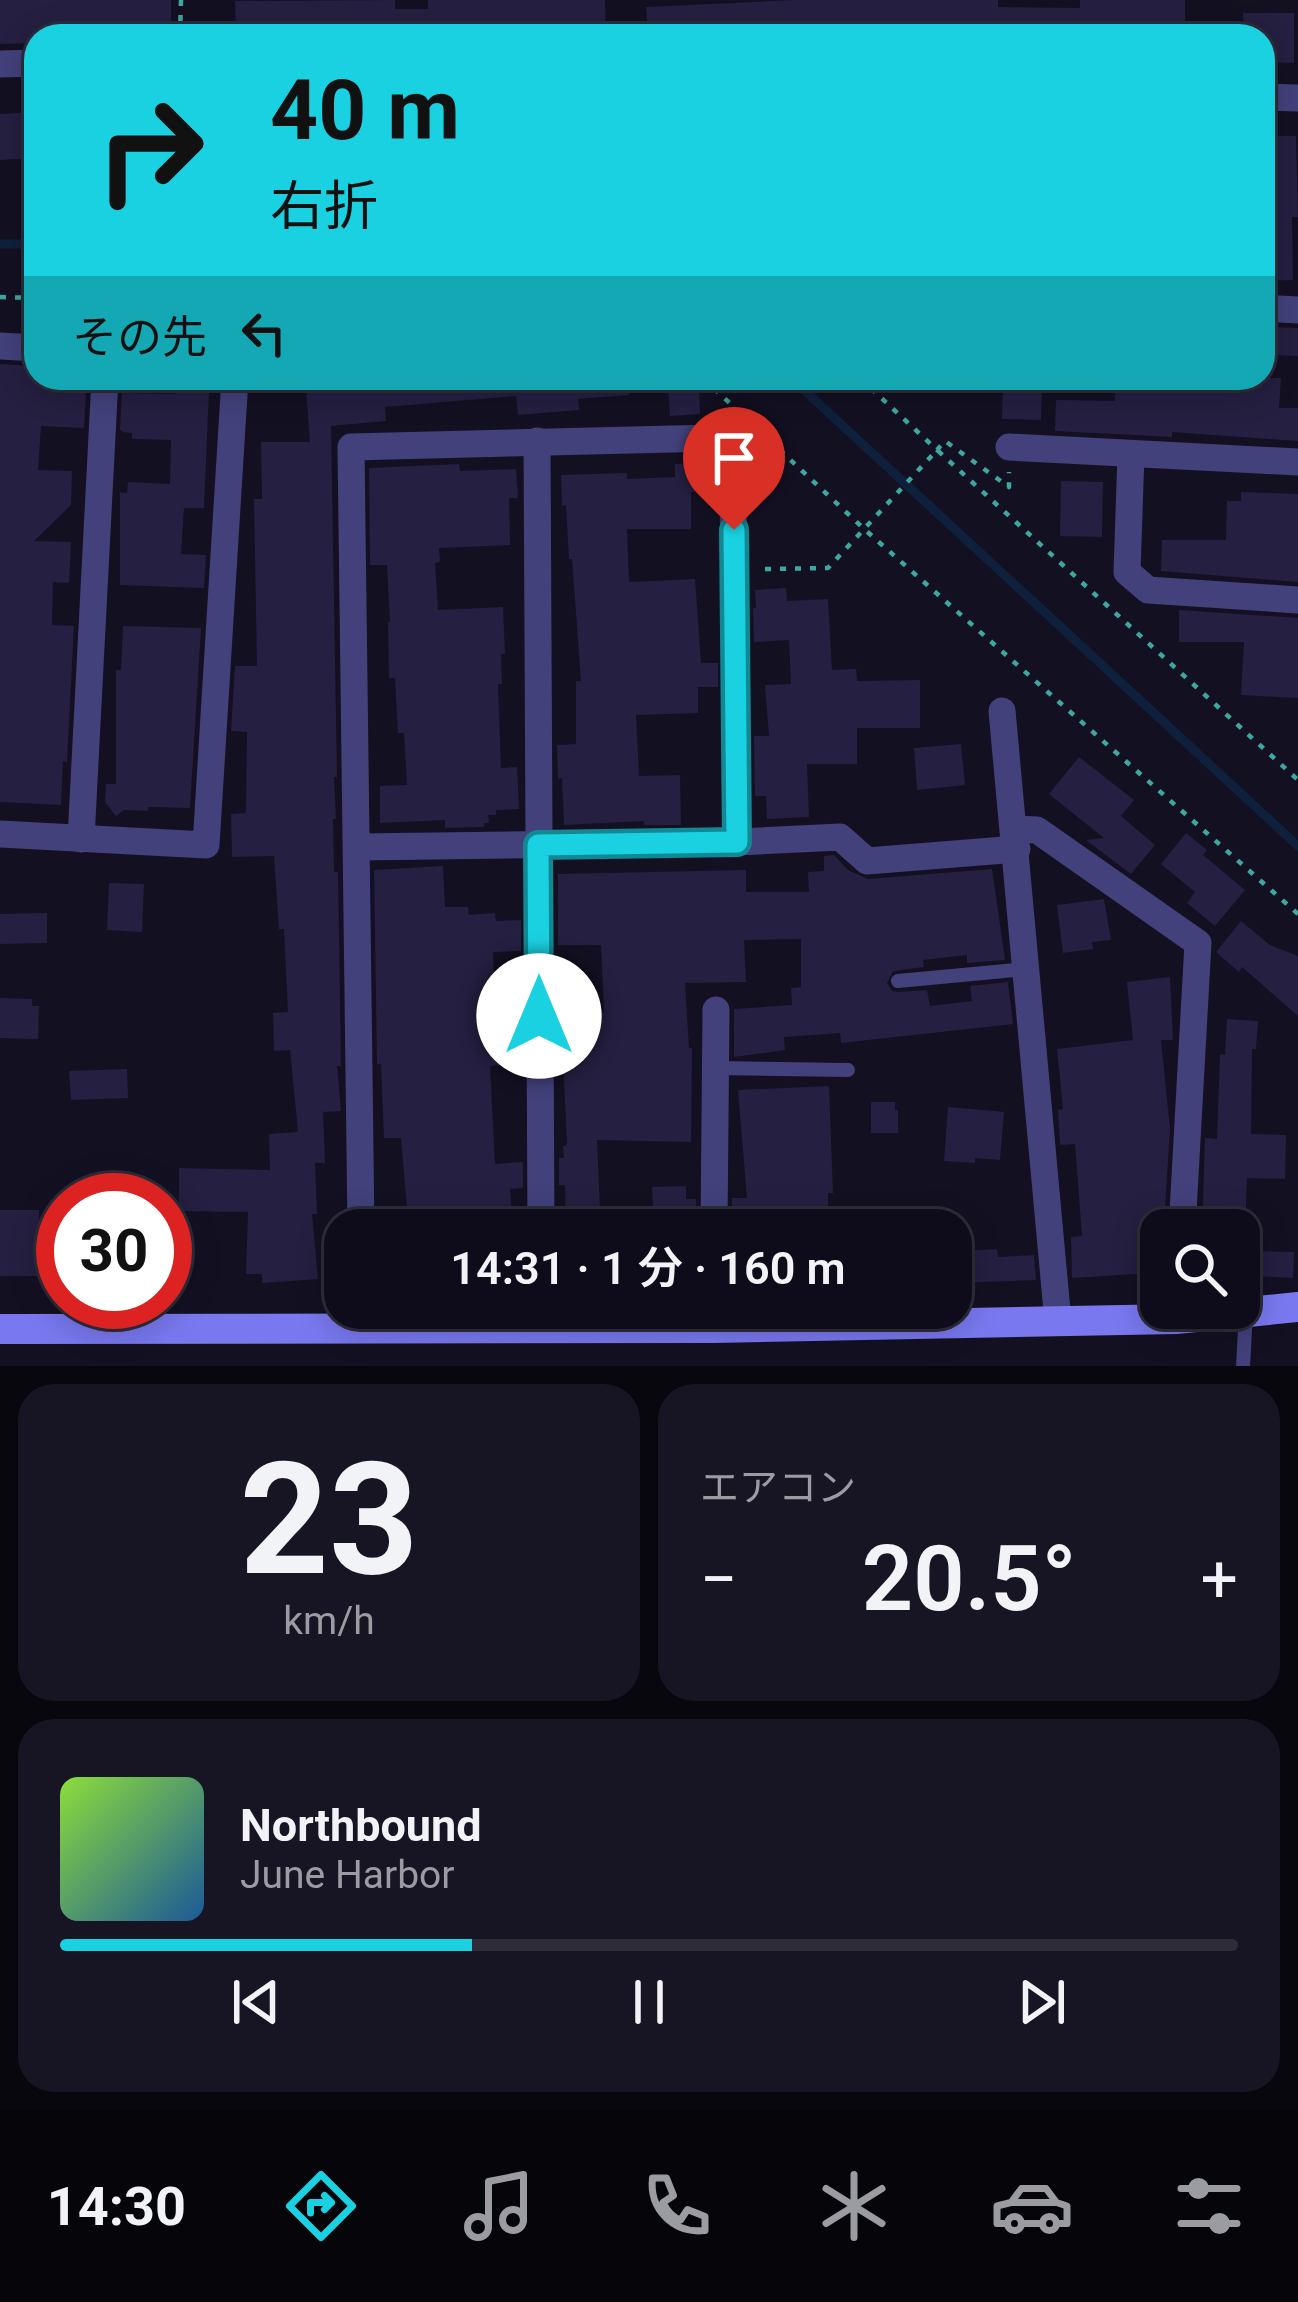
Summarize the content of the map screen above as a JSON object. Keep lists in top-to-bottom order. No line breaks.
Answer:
{"page":{"turn":["40 m","右折"],"then":"その先","limit":"30","trip":"14:31 · 1 分 · 160 m","tile":[["23","km/h"],"エアコン"],"heat":["−","20.5°","+"],"song":["Northbound","June Harbor"],"tabs":"14:30"}}
